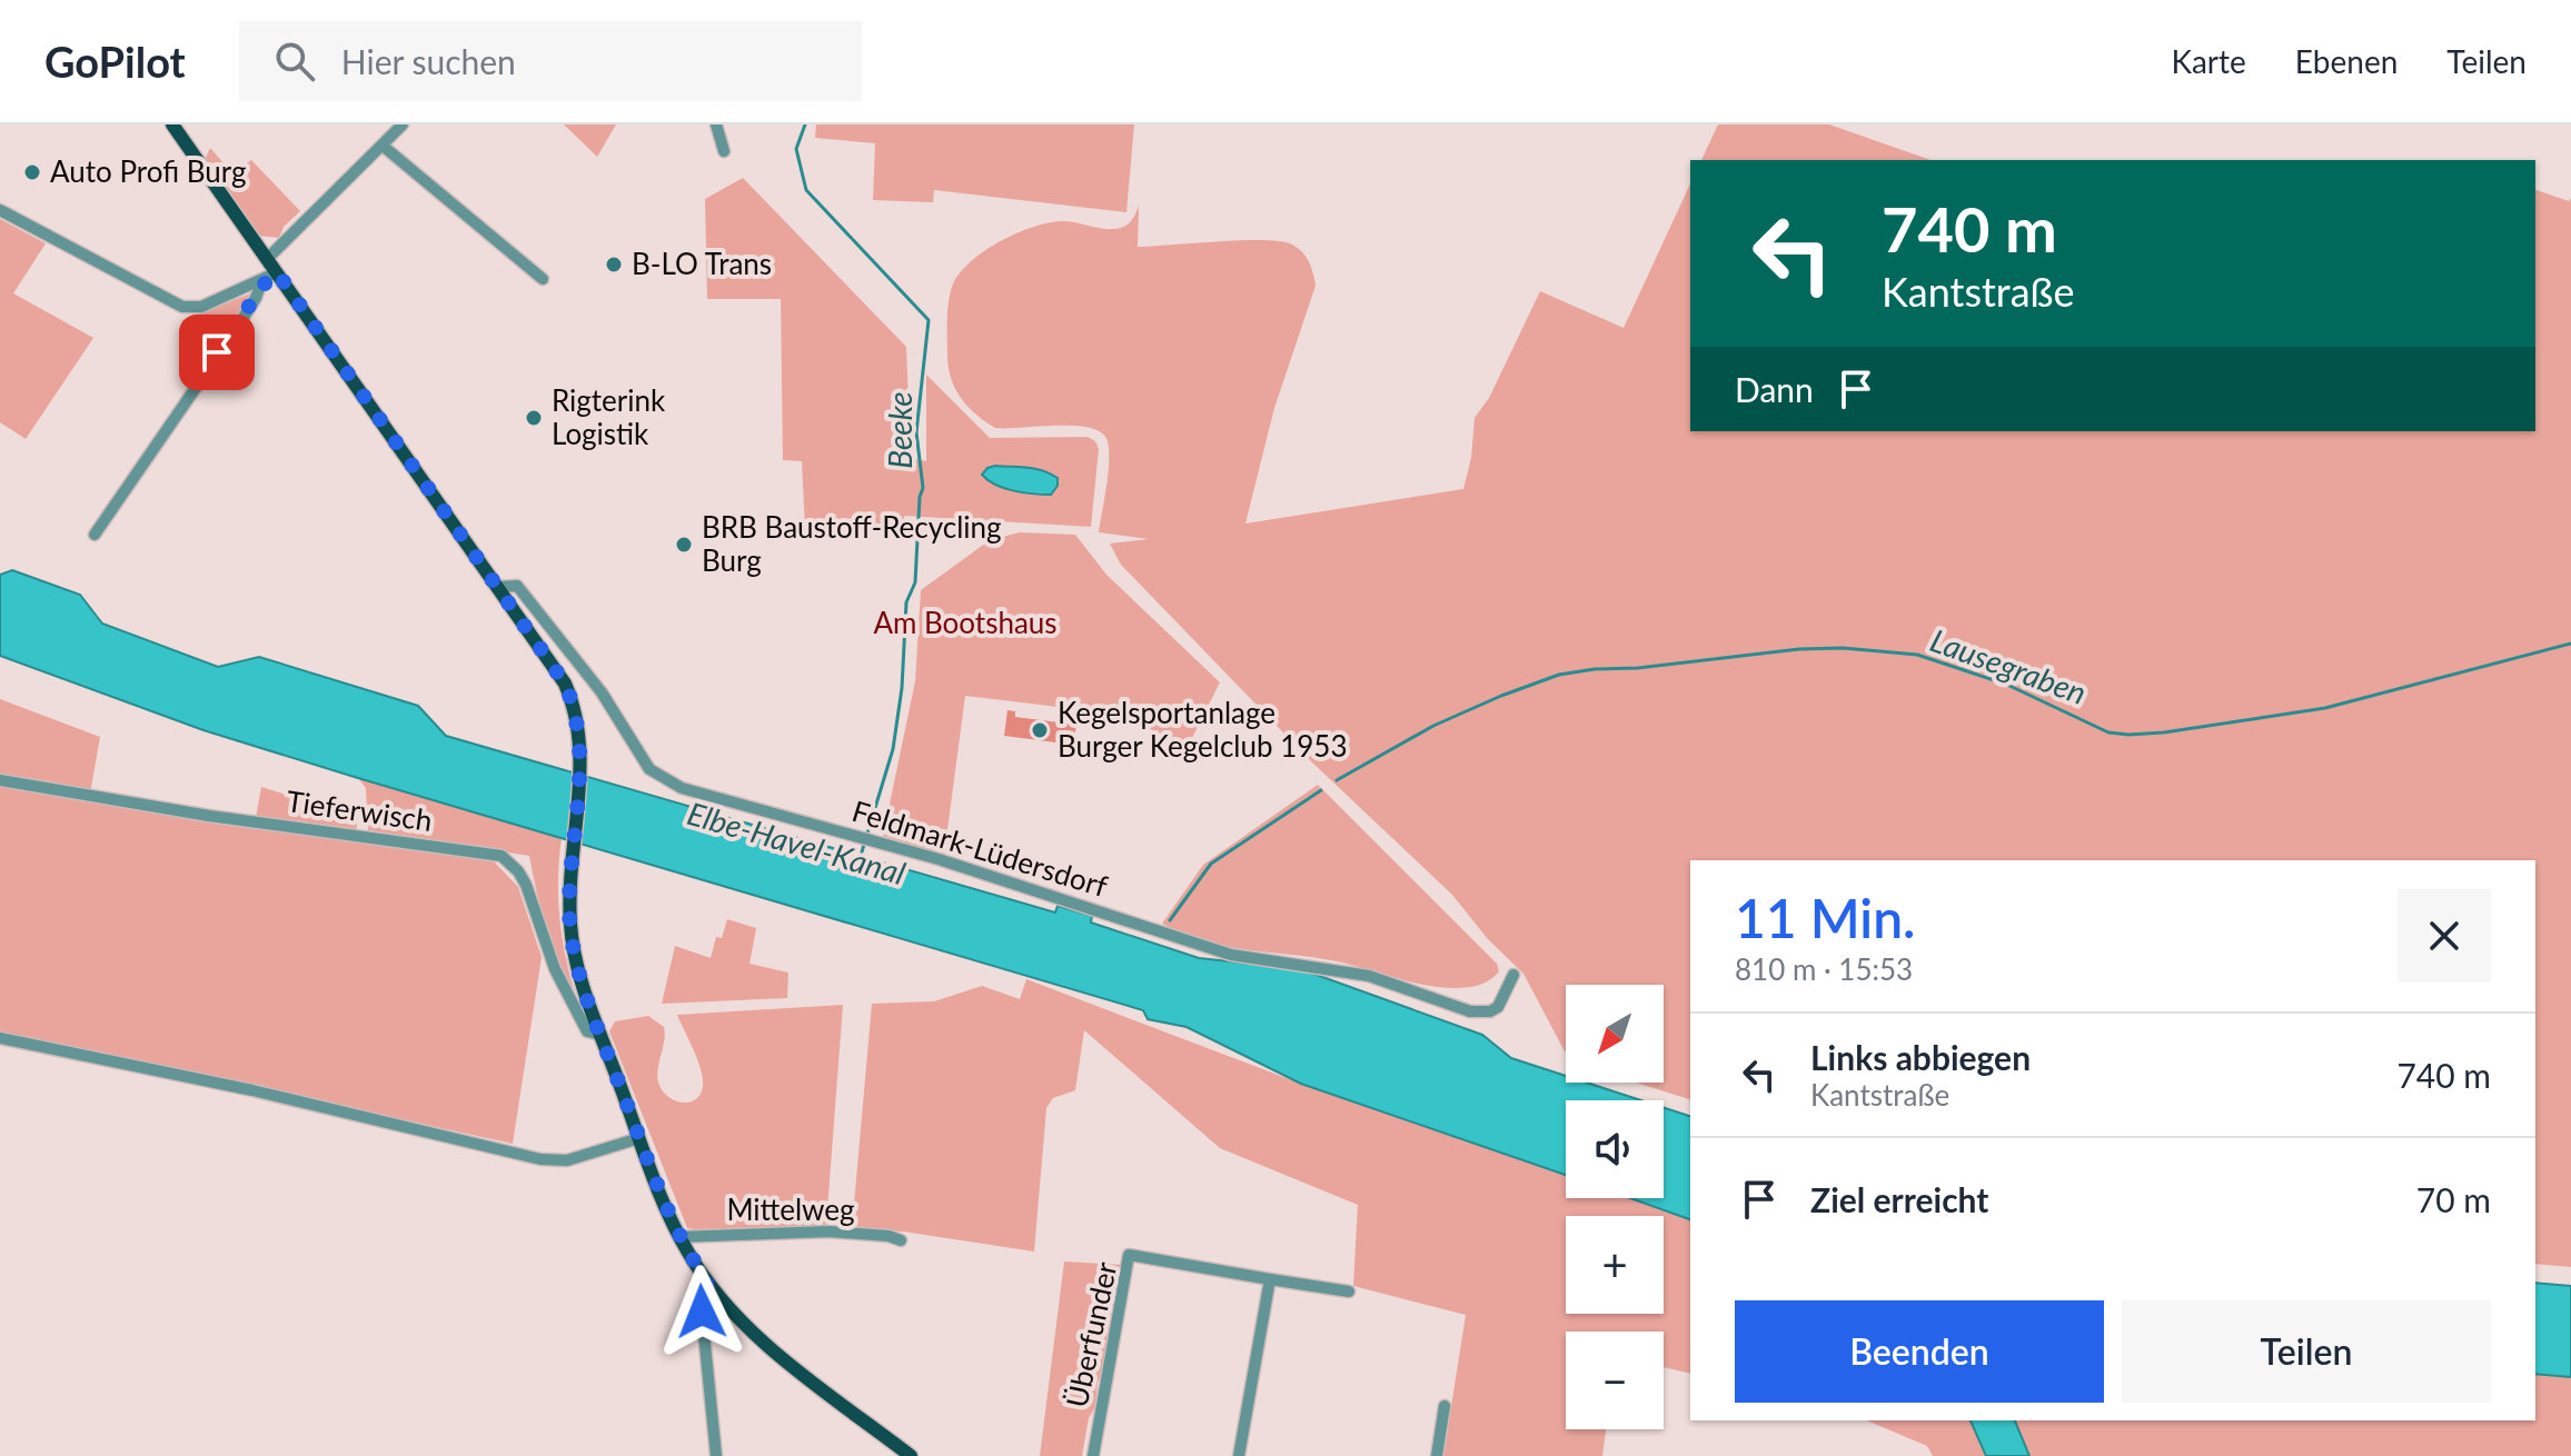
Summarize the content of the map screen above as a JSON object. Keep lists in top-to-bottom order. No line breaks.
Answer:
{"streets":{"street":["Tieferwisch","Feldmark-Lüdersdorf","Mittelweg","Überfunder"]},"water":["Beeke","Lausegraben","Elbe-Havel-Kanal"],"parks":["Am Bootshaus"],"places":["Auto Profi Burg","B-LO Trans","Rigterink Logistik","BRB Baustoff-Recycling Burg","Kegelsportanlage Burger Kegelclub 1953"],"north":"bottom left","page":{"header":"GoPilot","search":"Hier suchen","nav":["Karte","Ebenen","Teilen"],"turn":["740 m","Kantstraße"],"then":"Dann","heading":["11 Min.","810 m · 15:53"],"map_buttons":["+","−"],"list":[{"name":"Links abbiegen","note":"Kantstraße","value":"740 m"},{"name":"Ziel erreicht","value":"70 m"}],"buttons":["Beenden","Teilen"]}}
